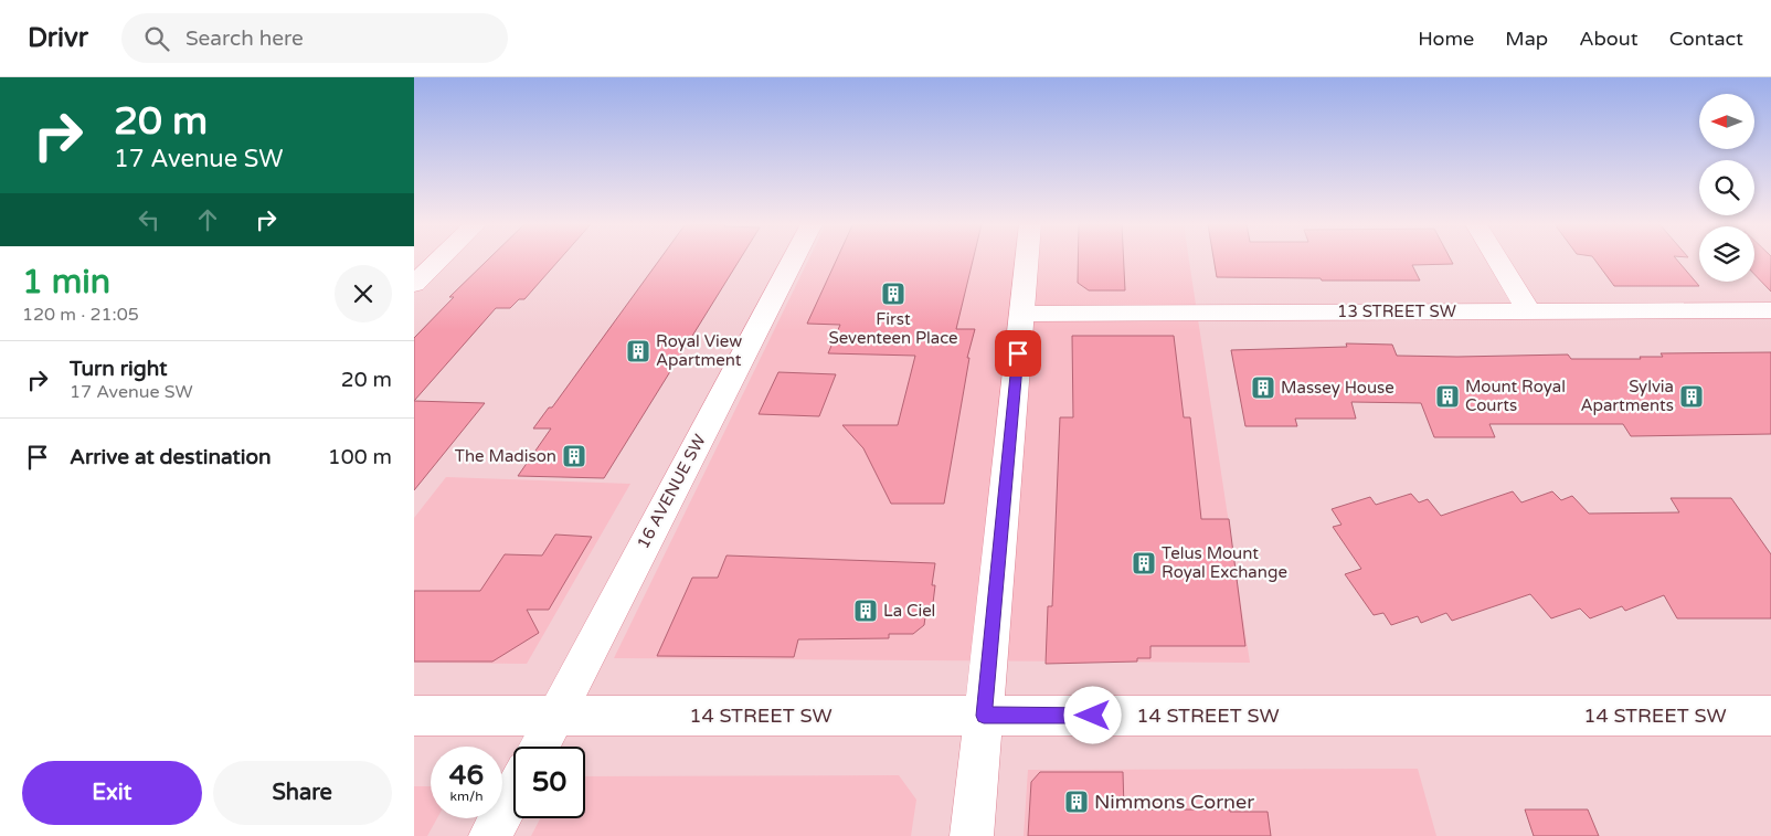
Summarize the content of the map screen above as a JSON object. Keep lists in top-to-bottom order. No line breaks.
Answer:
{"streets":{"street":["13 STREET SW","16 AVENUE SW","14 STREET SW"]},"crossings":[["16 AVENUE SW","14 STREET SW"]],"places":{"building":["First Seventeen Place","Royal View Apartment","Massey House","Mount Royal Courts","Sylvia Apartments","The Madison","Telus Mount Royal Exchange","La Ciel","Nimmons Corner"]},"north":"left","page":{"header":"Drivr","search":"Search here","nav":["Home","Map","About","Contact"],"turn":["20 m","17 Avenue SW"],"heading":["1 min","120 m · 21:05"],"list":[{"name":"Turn right","note":"17 Avenue SW","value":"20 m"},{"name":"Arrive at destination","value":"100 m"}],"speed":"46 km/h","limit":"50","buttons":["Exit","Share"]}}
